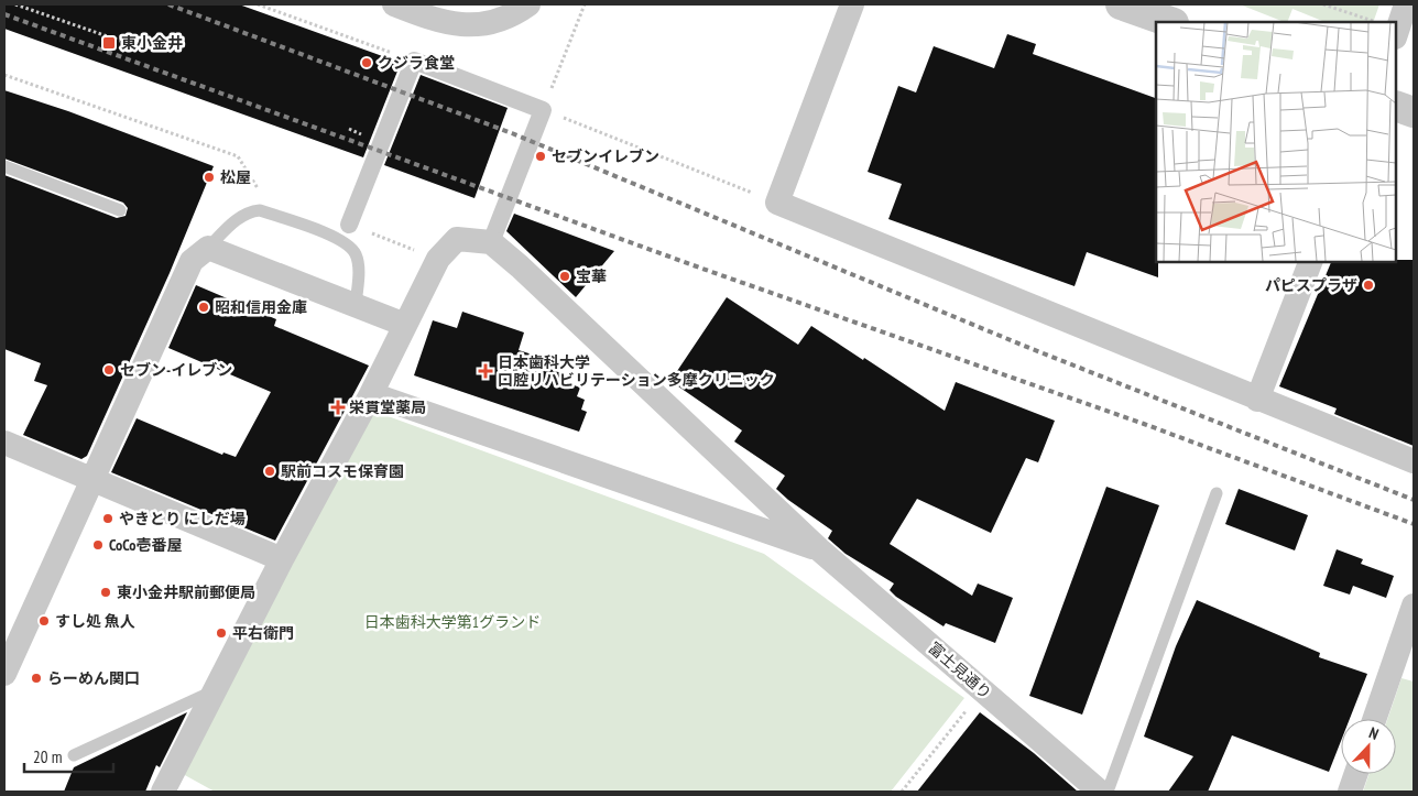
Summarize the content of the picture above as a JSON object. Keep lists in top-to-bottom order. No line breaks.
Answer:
{"streets":{"street":["富士見通り"]},"parks":["日本歯科大学第1グランド"],"places":{"transit":["東小金井"],"other":["クジラ食堂","セブンイレブン","松屋","宝華","パピスプラザ","昭和信用金庫","セブン-イレブン","駅前コスモ保育園","やきとり にしだ場","CoCo壱番屋","東小金井駅前郵便局","すし処 魚人","平右衛門","らーめん関口"],"health":["日本歯科大学 口腔リハビリテーション多摩クリニック","栄貫堂薬局"]},"scale_bar":"20 m","north":"top"}
